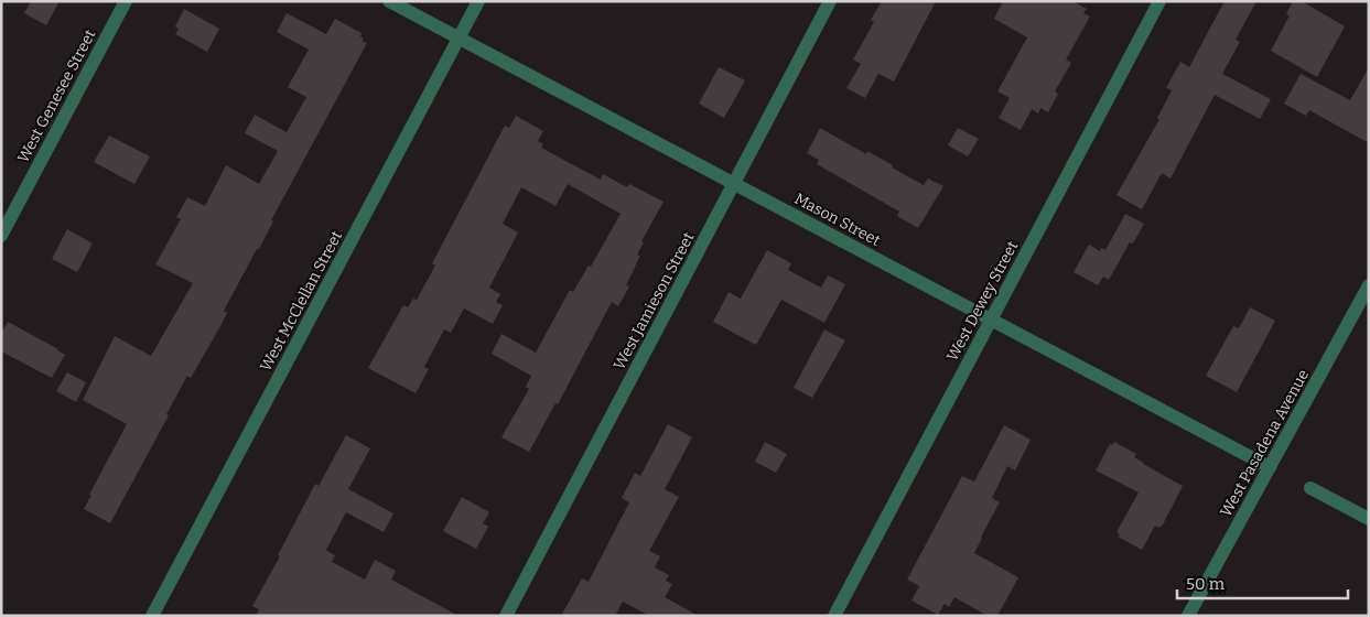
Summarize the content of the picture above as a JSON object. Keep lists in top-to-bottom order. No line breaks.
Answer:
{"streets":{"street":["West Genesee Street","Mason Street","West McClellan Street","West Jamieson Street","West Dewey Street","West Pasadena Avenue"]},"crossings":[["Mason Street","West McClellan Street"],["Mason Street","West Jamieson Street"],["Mason Street","West Dewey Street"],["Mason Street","West Pasadena Avenue"]],"scale_bar":"50 m"}
